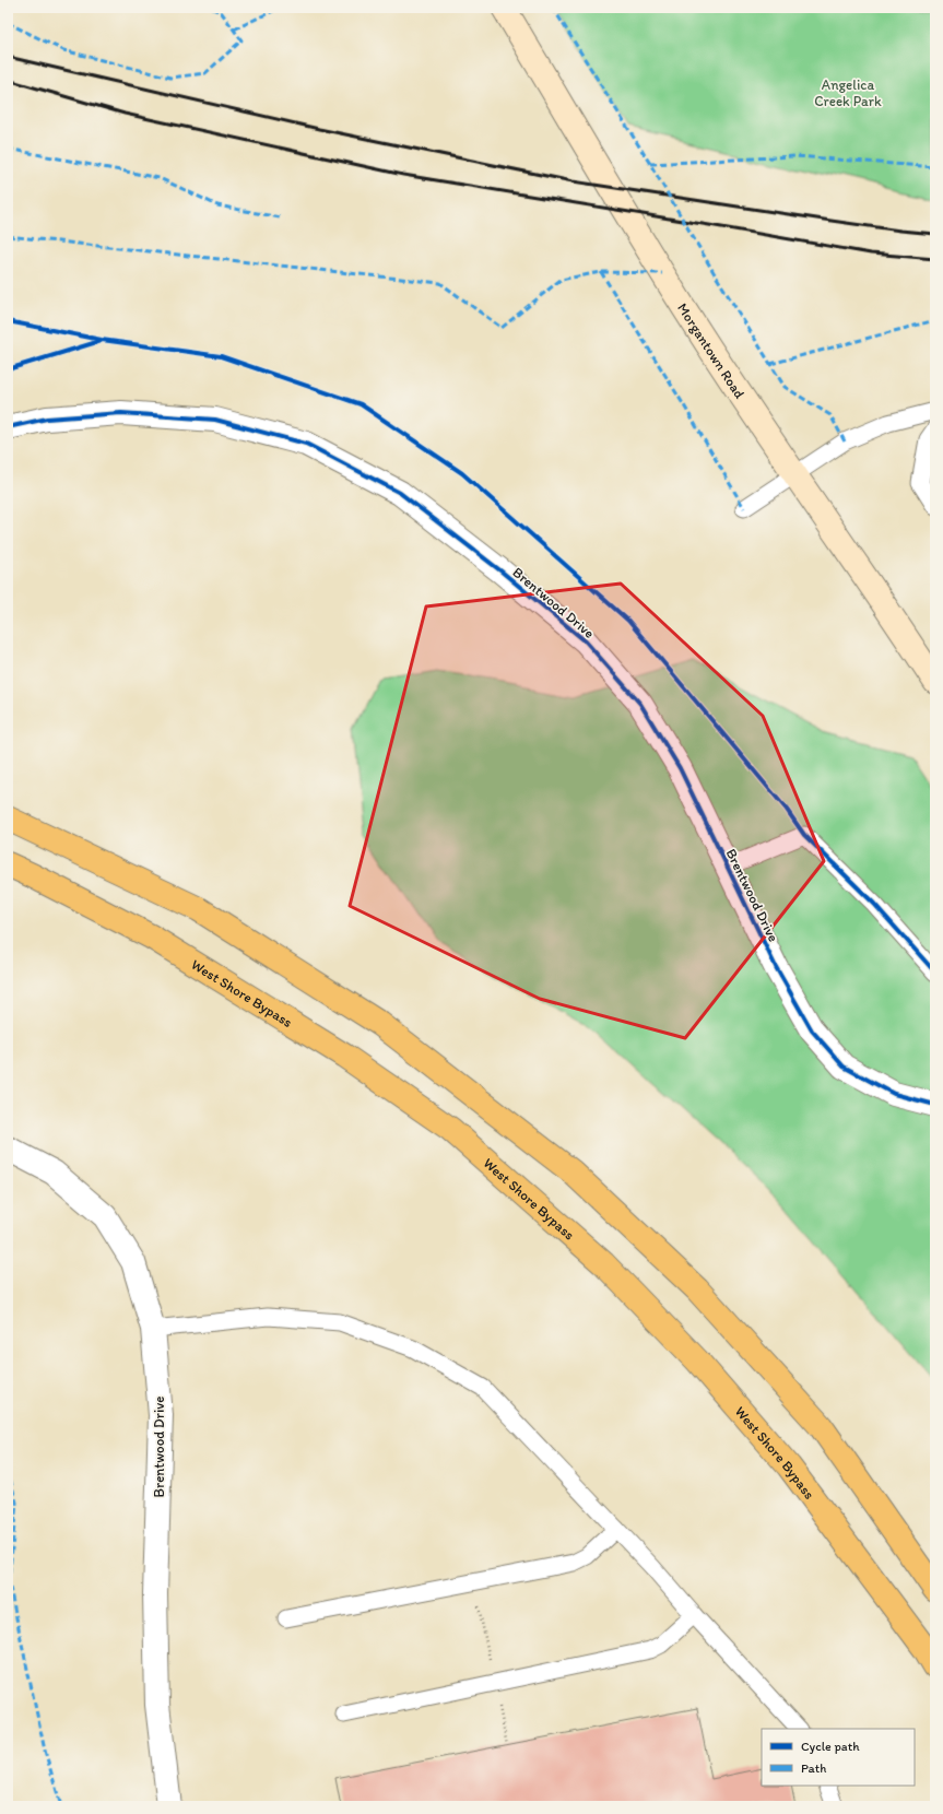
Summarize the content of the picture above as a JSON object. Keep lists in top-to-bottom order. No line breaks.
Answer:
{"streets":{"highway":["West Shore Bypass"],"main road":["Morgantown Road"],"street":["Brentwood Drive"]},"parks":["Angelica Creek Park"],"legend":["Cycle path","Path"]}
